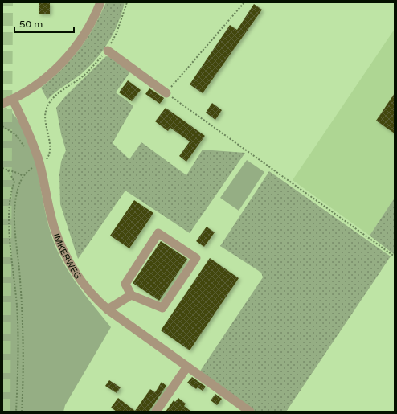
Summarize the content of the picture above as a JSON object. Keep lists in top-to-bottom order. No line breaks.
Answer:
{"streets":{"street":["IMKERWEG"]},"scale_bar":"50 m"}
